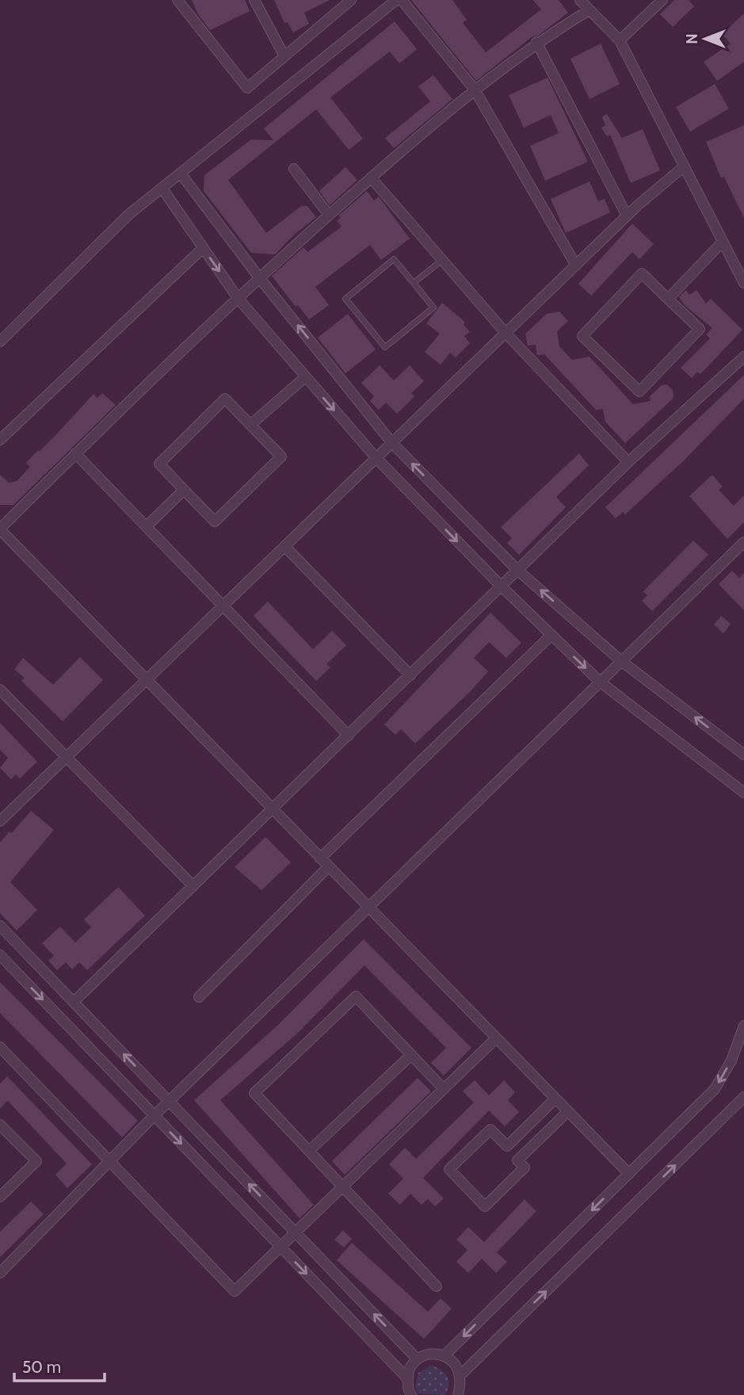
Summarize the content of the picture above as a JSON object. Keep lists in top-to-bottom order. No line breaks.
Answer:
{"scale_bar":"50 m","north":"left"}
